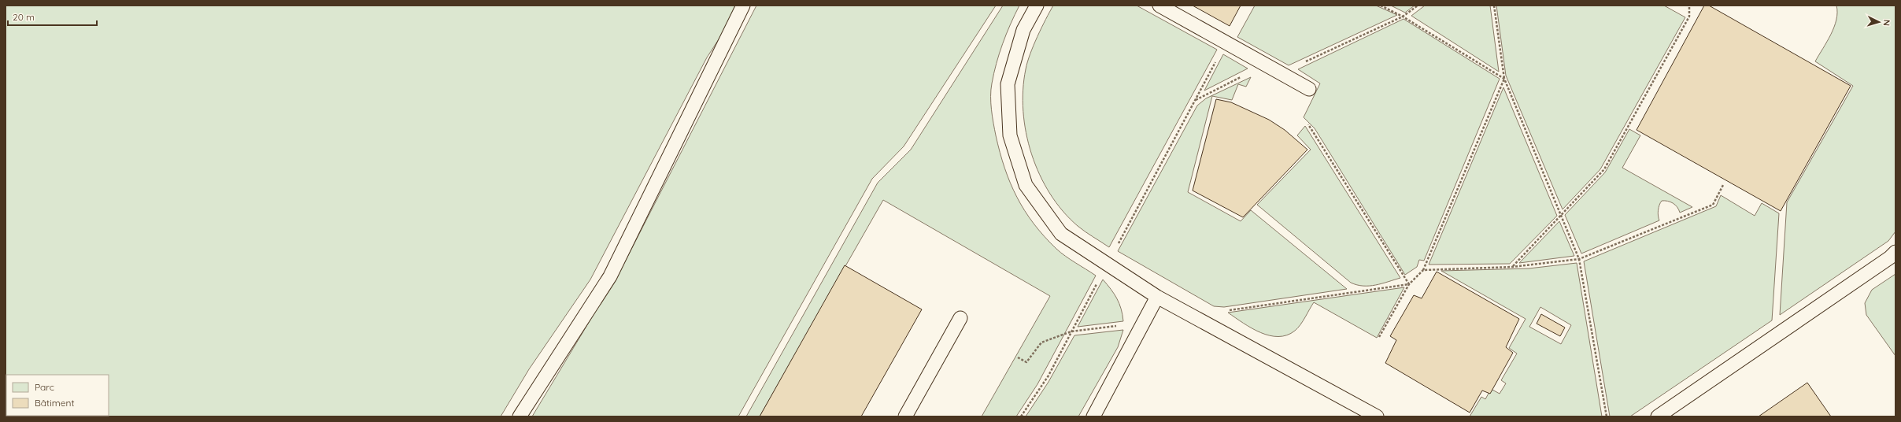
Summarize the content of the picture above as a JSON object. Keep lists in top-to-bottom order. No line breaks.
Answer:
{"legend":["Parc","Bâtiment"],"scale_bar":"20 m","north":"right"}
